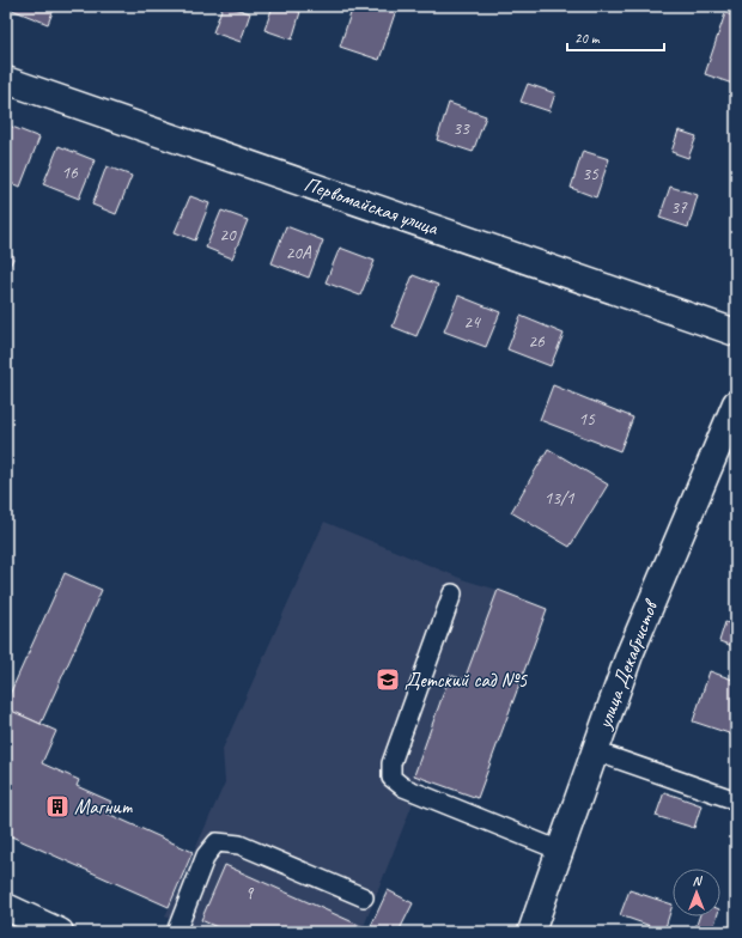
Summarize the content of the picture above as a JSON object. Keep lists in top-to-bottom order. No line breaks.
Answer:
{"streets":{"street":["Первомайская улица","улица Декабристов"]},"places":{"school or university":["Детский сад №5"],"building":["Магнит"]},"house_numbers":["33","16","35","37","20","20А","24","26","15","13/1","9"],"scale_bar":"20 m","north":"top"}
